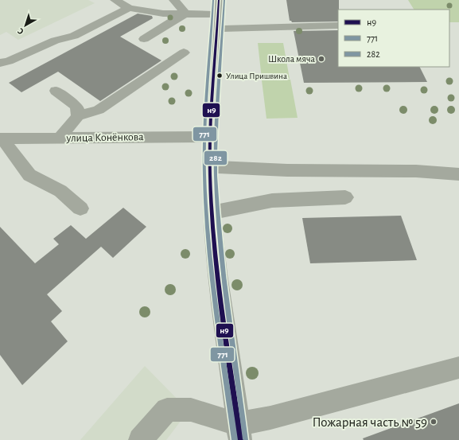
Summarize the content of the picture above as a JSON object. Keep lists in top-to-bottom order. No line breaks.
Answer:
{"streets":{"street":["улица Конёнкова"]},"places":["Школа мяча","Улица Пришвина","Пожарная часть № 59"],"lines":["transit line н9","transit line 771","transit line 282"],"legend":["н9","771","282"],"north":"bottom left"}
